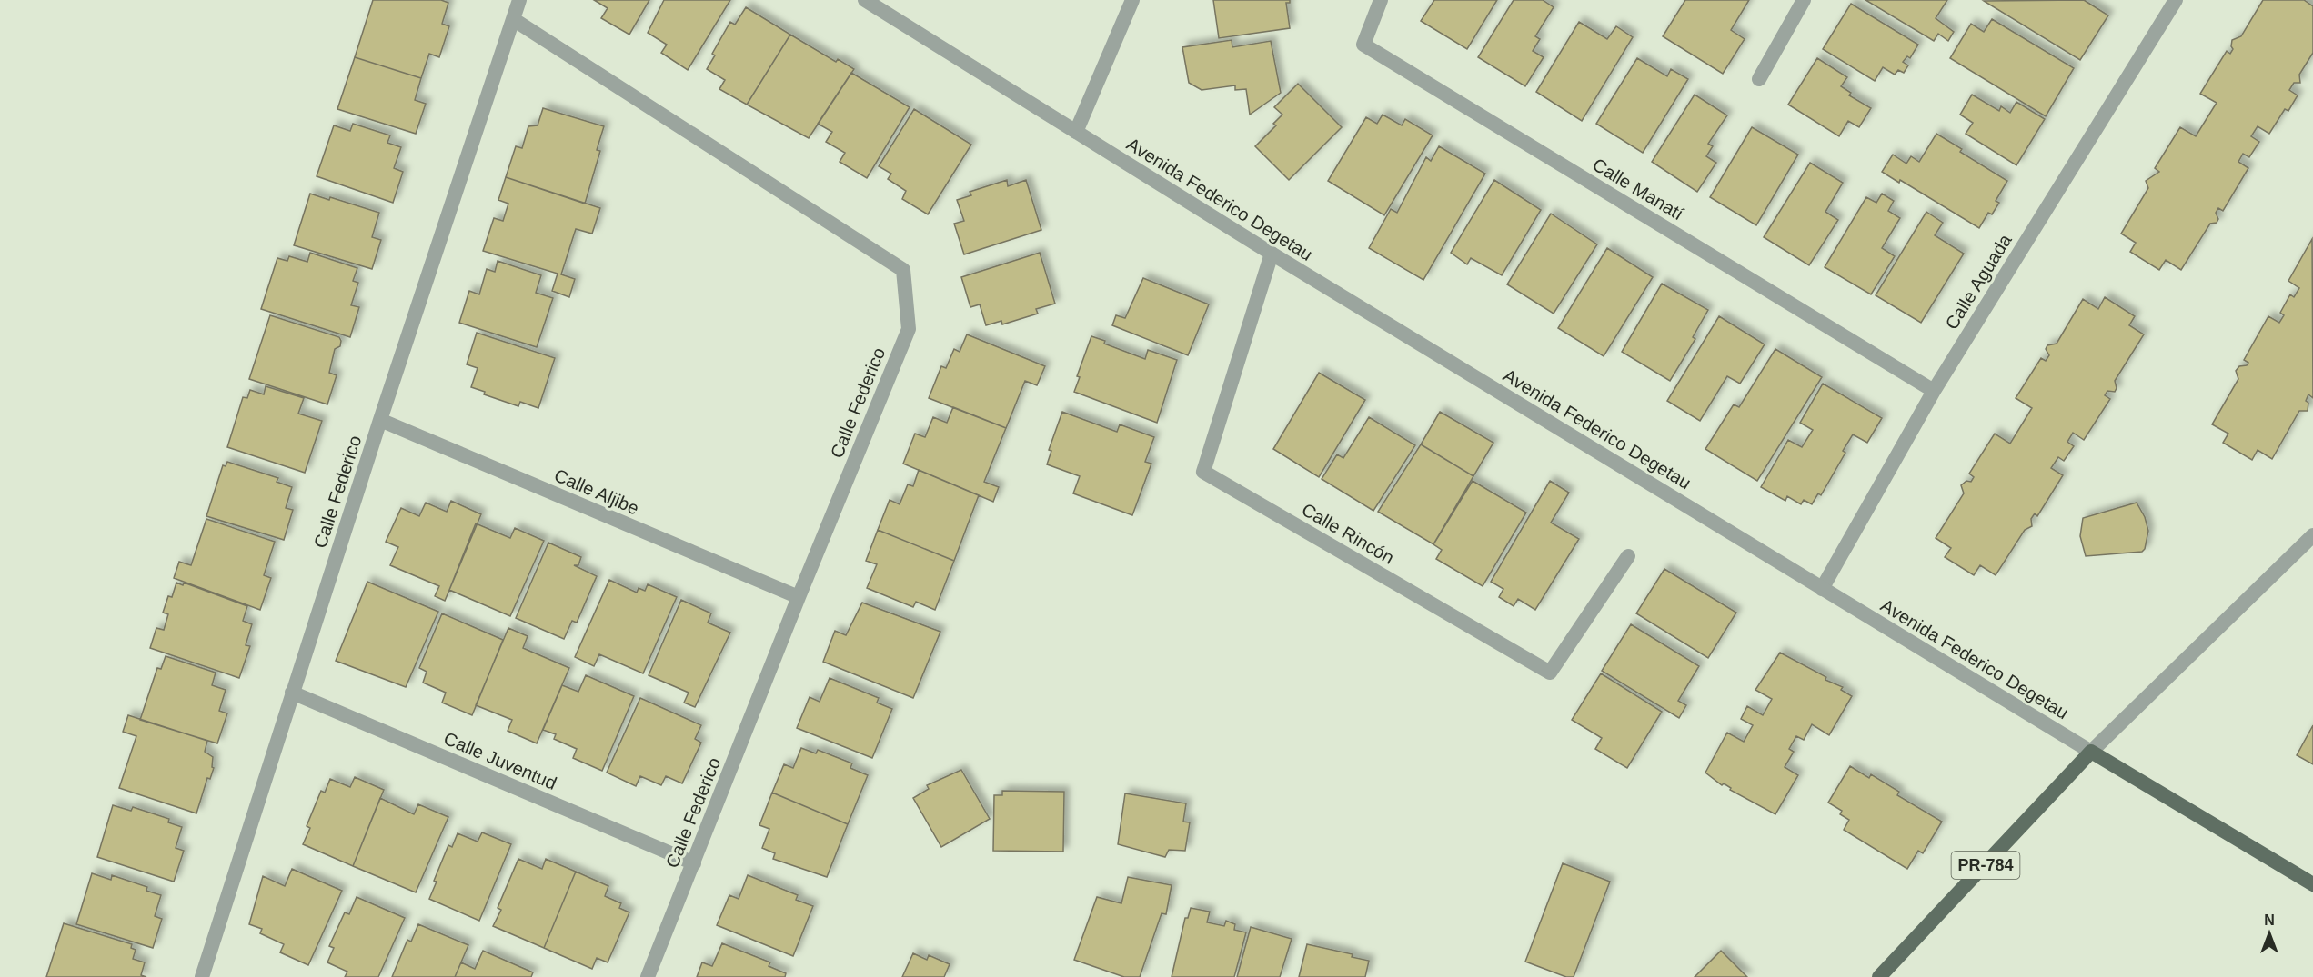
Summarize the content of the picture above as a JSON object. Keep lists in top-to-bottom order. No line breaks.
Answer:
{"streets":{"main road":["Avenida Federico Degetau","PR-784"],"street":["Calle Manatí","Calle Aguada","Calle Federico","Calle Aljibe","Calle Rincón","Calle Juventud"]},"crossings":[["Calle Manatí","Calle Aguada"],["Avenida Federico Degetau","Calle Aguada"],["Avenida Federico Degetau","Calle Rincón"],["Avenida Federico Degetau","PR-784"],["Calle Federico","Calle Aljibe"],["Calle Federico","Calle Juventud"]],"north":"top"}
